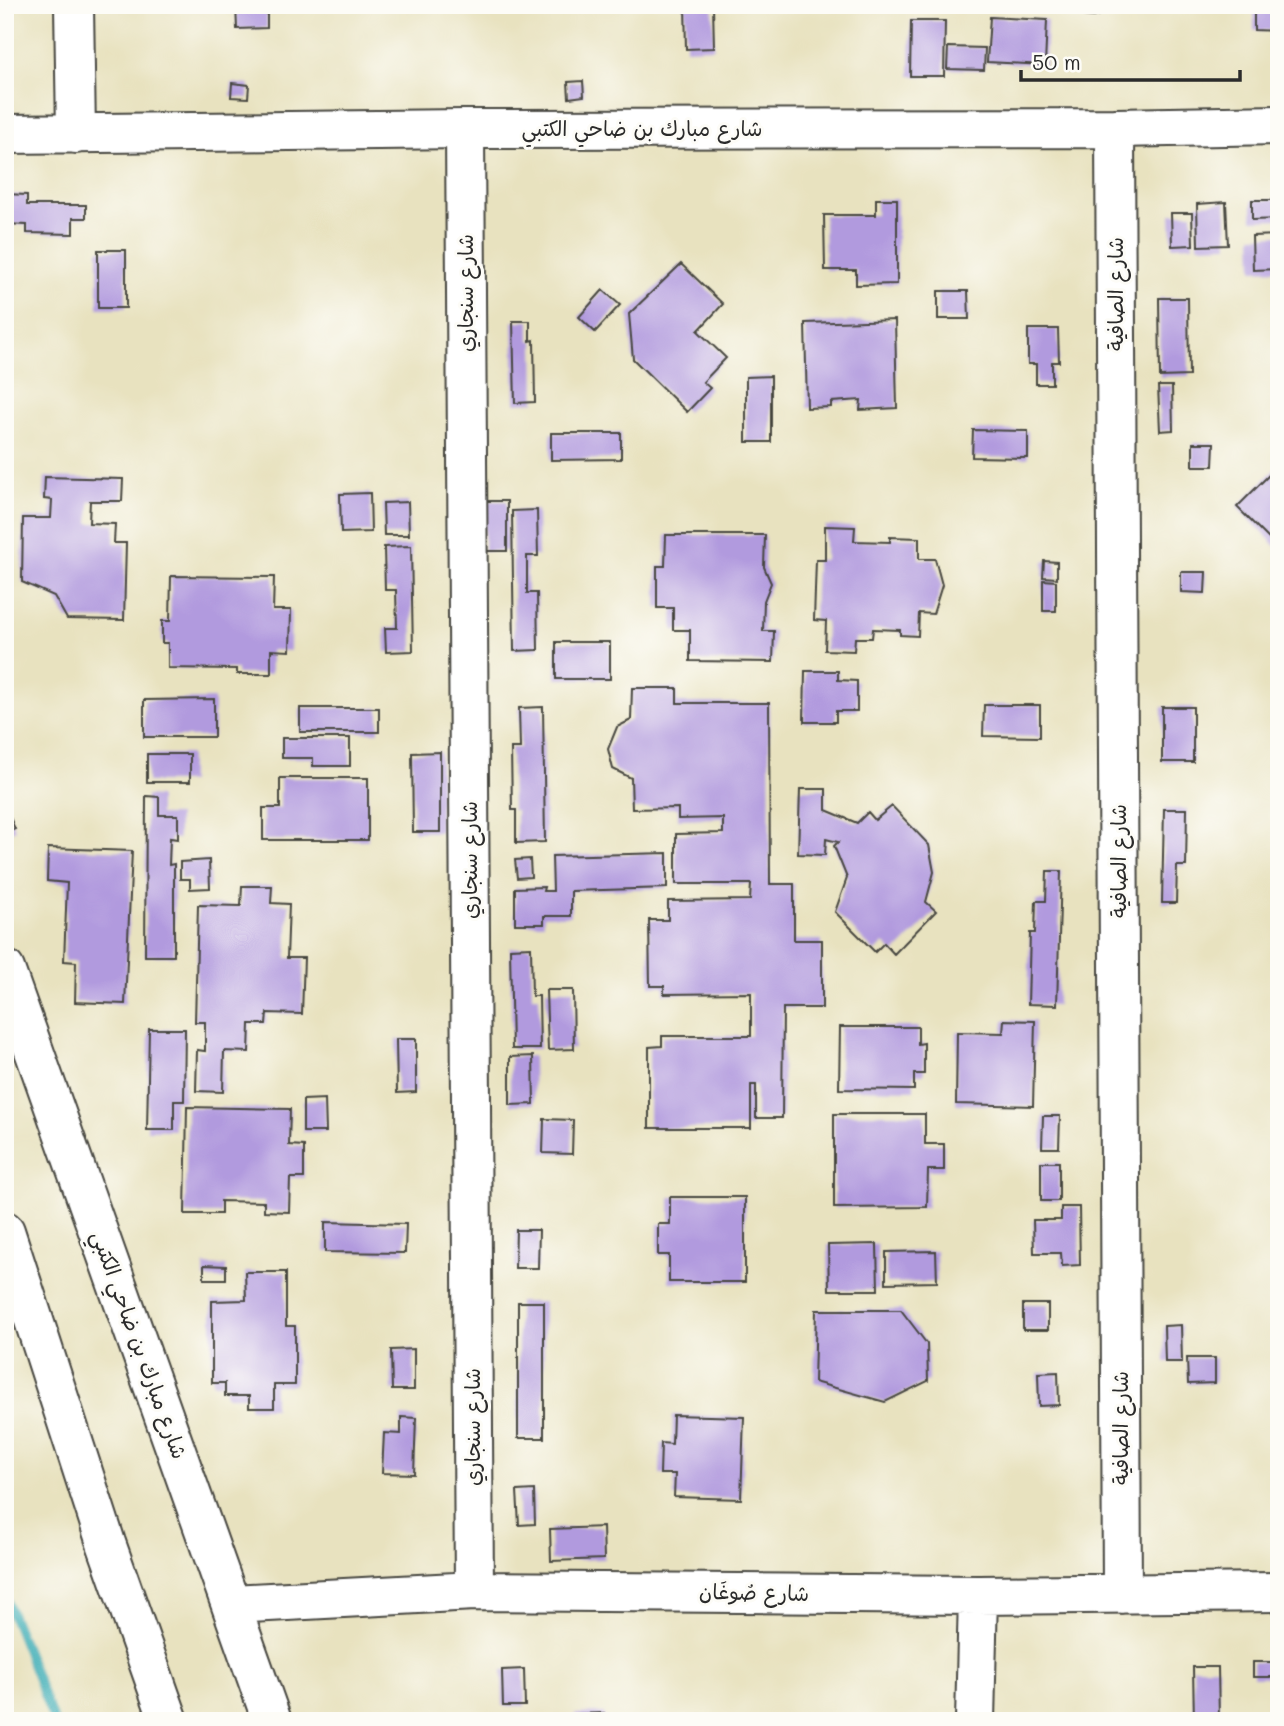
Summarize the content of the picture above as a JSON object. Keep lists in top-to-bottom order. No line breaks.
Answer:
{"streets":{"street":["شارع مبارك بن ضاحي الكتبي","شارع سنجاري","شارع الصافية","شارع صُوغَان"]},"crossings":[["شارع مبارك بن ضاحي الكتبي","شارع سنجاري"],["شارع مبارك بن ضاحي الكتبي","شارع الصافية"],["شارع مبارك بن ضاحي الكتبي","شارع صُوغَان"],["شارع سنجاري","شارع صُوغَان"],["شارع الصافية","شارع صُوغَان"]],"scale_bar":"50 m"}
